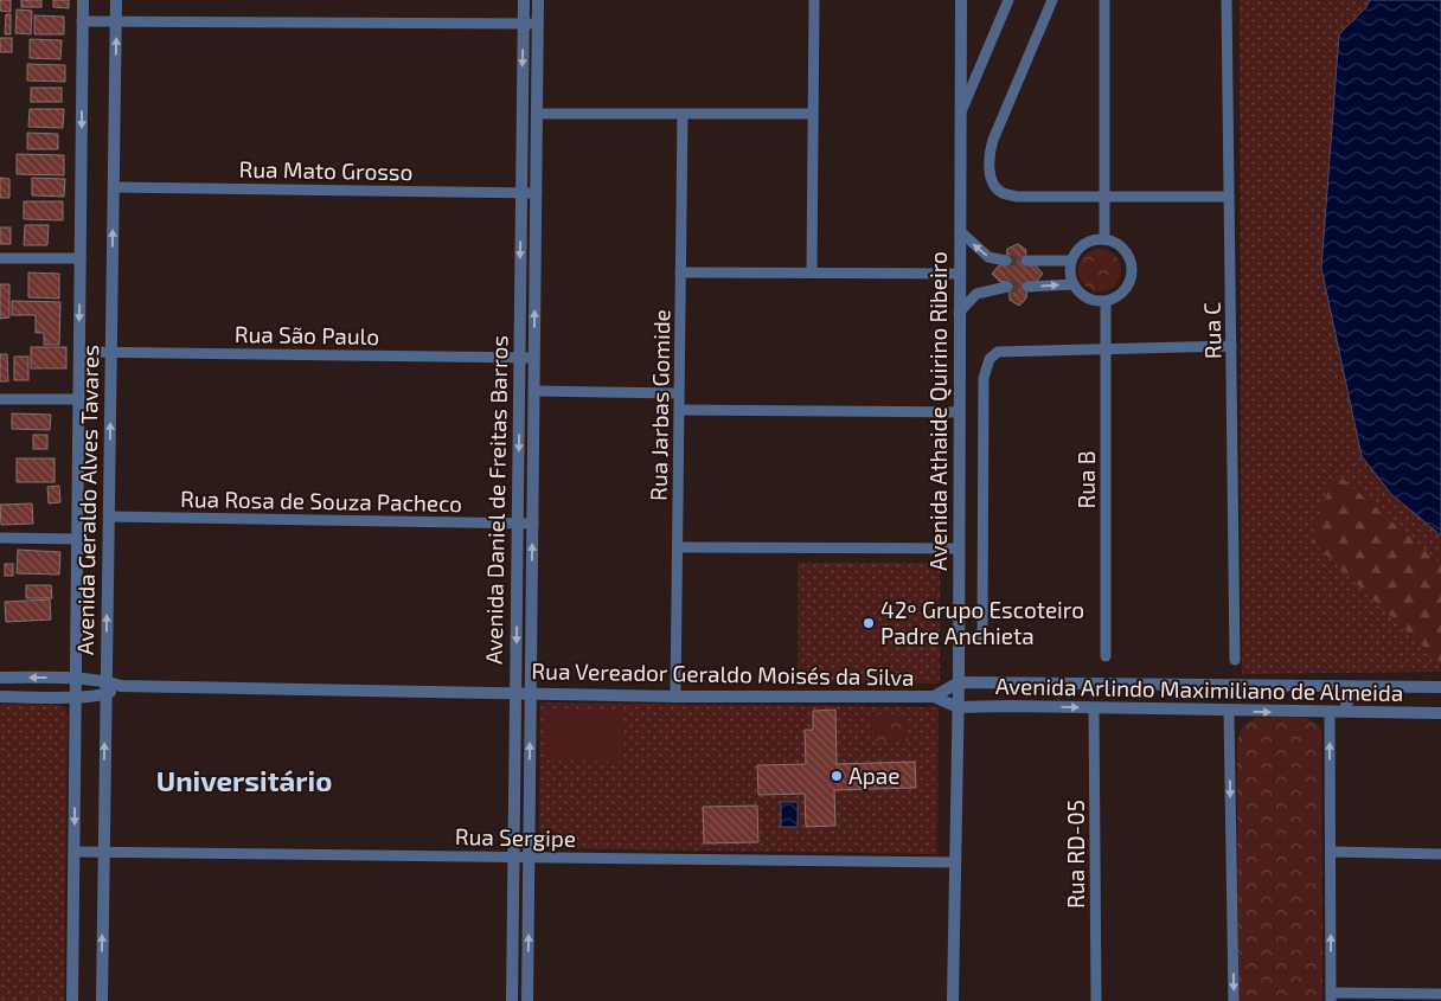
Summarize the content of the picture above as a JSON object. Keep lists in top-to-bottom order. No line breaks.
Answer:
{"streets":{"street":["Rua Mato Grosso","Rua C","Rua São Paulo","Rua Jarbas Gomide","Avenida Athaide Quirino Ribeiro","Rua B","Avenida Geraldo Alves Tavares","Avenida Daniel de Freitas Barros","Rua Rosa de Souza Pacheco","Rua Vereador Geraldo Moisés da Silva","Avenida Arlindo Maximiliano de Almeida","Rua Sergipe","Rua RD-05"]},"crossings":[["Rua Mato Grosso","Avenida Geraldo Alves Tavares"],["Rua Mato Grosso","Avenida Daniel de Freitas Barros"],["Rua São Paulo","Avenida Geraldo Alves Tavares"],["Rua São Paulo","Avenida Daniel de Freitas Barros"],["Rua Jarbas Gomide","Rua Vereador Geraldo Moisés da Silva"],["Avenida Athaide Quirino Ribeiro","Rua Vereador Geraldo Moisés da Silva"],["Avenida Athaide Quirino Ribeiro","Avenida Arlindo Maximiliano de Almeida"],["Avenida Athaide Quirino Ribeiro","Rua Sergipe"],["Avenida Geraldo Alves Tavares","Rua Rosa de Souza Pacheco"],["Avenida Geraldo Alves Tavares","Rua Vereador Geraldo Moisés da Silva"],["Avenida Geraldo Alves Tavares","Rua Sergipe"],["Avenida Daniel de Freitas Barros","Rua Rosa de Souza Pacheco"],["Avenida Daniel de Freitas Barros","Rua Vereador Geraldo Moisés da Silva"],["Avenida Daniel de Freitas Barros","Rua Sergipe"],["Rua Vereador Geraldo Moisés da Silva","Avenida Arlindo Maximiliano de Almeida"],["Avenida Arlindo Maximiliano de Almeida","Rua RD-05"]],"districts":["Universitário"],"places":["42º Grupo Escoteiro Padre Anchieta","Apae"]}
